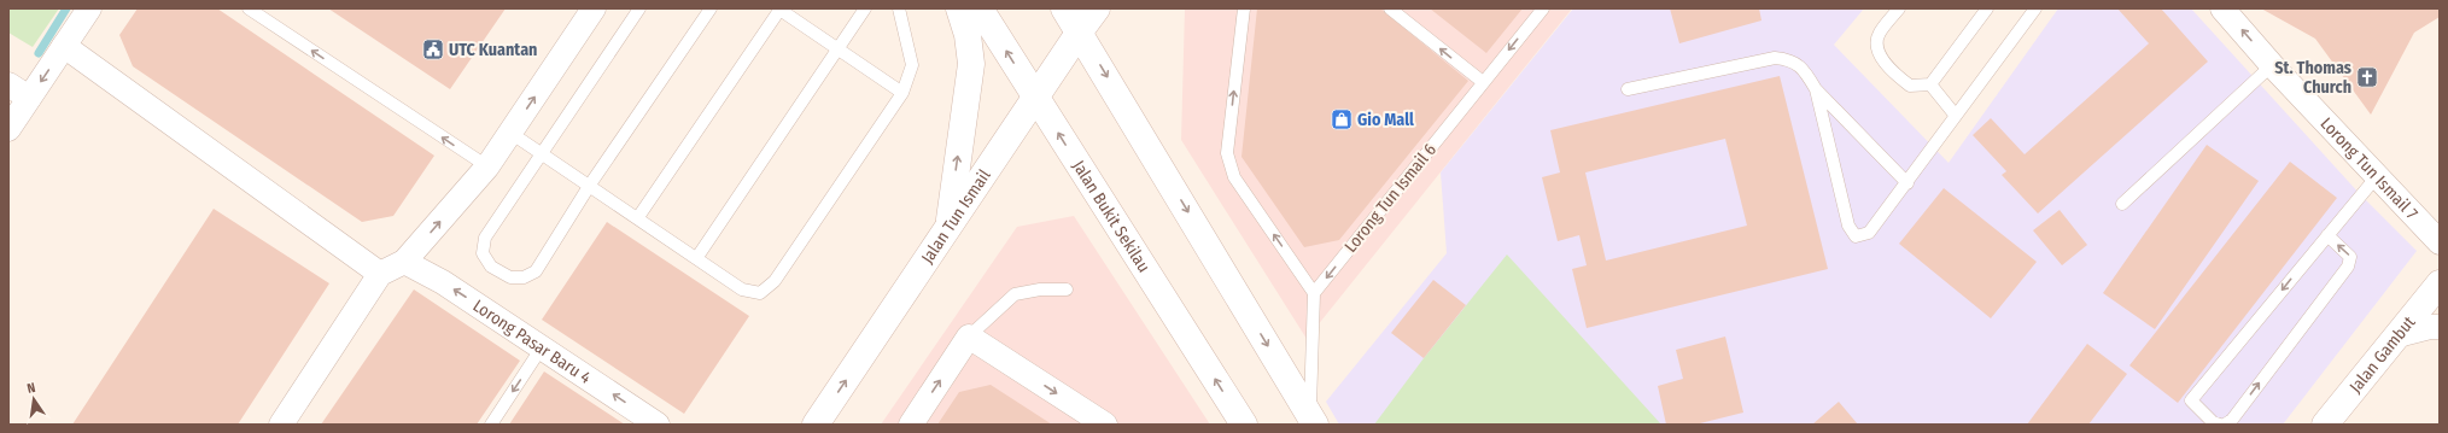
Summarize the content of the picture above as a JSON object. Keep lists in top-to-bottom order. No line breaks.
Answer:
{"streets":{"street":["Lorong Tun Ismail 7","Jalan Tun Ismail","Jalan Bukit Sekilau","Lorong Pasar Baru 4","Jalan Gambut"],"lane":["Lorong Tun Ismail 6"]},"crossings":[["Jalan Tun Ismail","Jalan Bukit Sekilau"]],"one_way":["Lorong Tun Ismail 6","Lorong Pasar Baru 4"],"places":{"public building":["UTC Kuantan"],"church":["St. Thomas Church"],"shop":["Gio Mall"]},"north":"top"}
